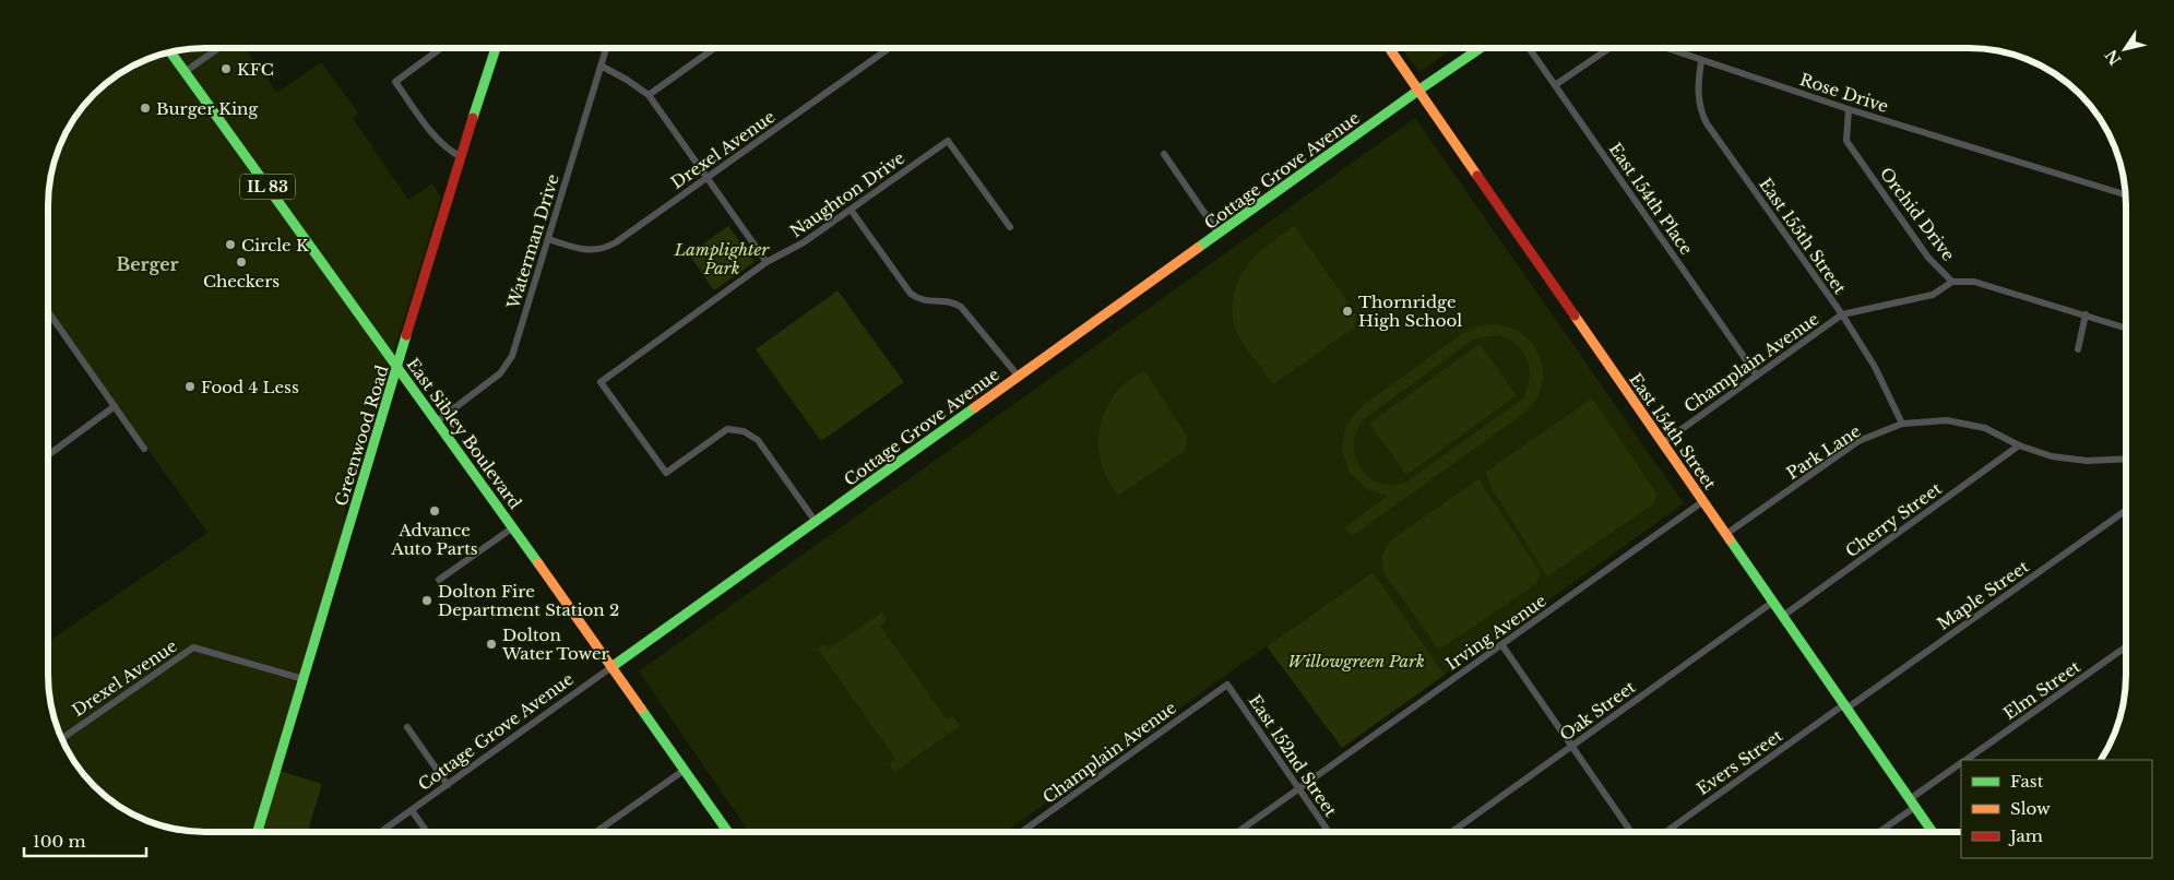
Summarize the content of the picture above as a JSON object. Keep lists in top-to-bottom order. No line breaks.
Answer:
{"streets":{"main road":["Cottage Grove Avenue","IL 83","East 154th Street","East Sibley Boulevard","Greenwood Road"],"street":["Rose Drive","Drexel Avenue","Naughton Drive","East 154th Place","Orchid Drive","East 155th Street","Waterman Drive","Champlain Avenue","Park Lane","Cherry Street","Maple Street","Irving Avenue","Elm Street","Oak Street","East 152nd Street","Evers Street"]},"crossings":[["Rose Drive","East 154th Place"],["Rose Drive","Orchid Drive"],["Rose Drive","East 155th Street"],["Drexel Avenue","Waterman Drive"],["Drexel Avenue","Greenwood Road"],["Cottage Grove Avenue","Naughton Drive"],["Cottage Grove Avenue","East 154th Street"],["Cottage Grove Avenue","East Sibley Boulevard"],["East 154th Place","Champlain Avenue"],["Orchid Drive","Champlain Avenue"],["East 155th Street","Champlain Avenue"],["East 155th Street","Park Lane"],["Waterman Drive","East Sibley Boulevard"],["Champlain Avenue","East 154th Street"],["Champlain Avenue","East 152nd Street"],["East 154th Street","Park Lane"],["East 154th Street","Cherry Street"],["East 154th Street","Maple Street"],["East 154th Street","Irving Avenue"],["East 154th Street","Elm Street"],["East 154th Street","Oak Street"],["East 154th Street","Evers Street"],["East Sibley Boulevard","Greenwood Road"],["Park Lane","Cherry Street"],["Maple Street","Evers Street"],["Irving Avenue","East 152nd Street"]],"districts":["Berger"],"parks":["Lamplighter Park","Willowgreen Park"],"places":["KFC","Burger King","Circle K","Checkers","Thornridge High School","Food 4 Less","Advance Auto Parts","Dolton Fire Department Station 2","Dolton Water Tower"],"legend":["Fast","Slow","Jam"],"scale_bar":"100 m","north":"bottom left"}
